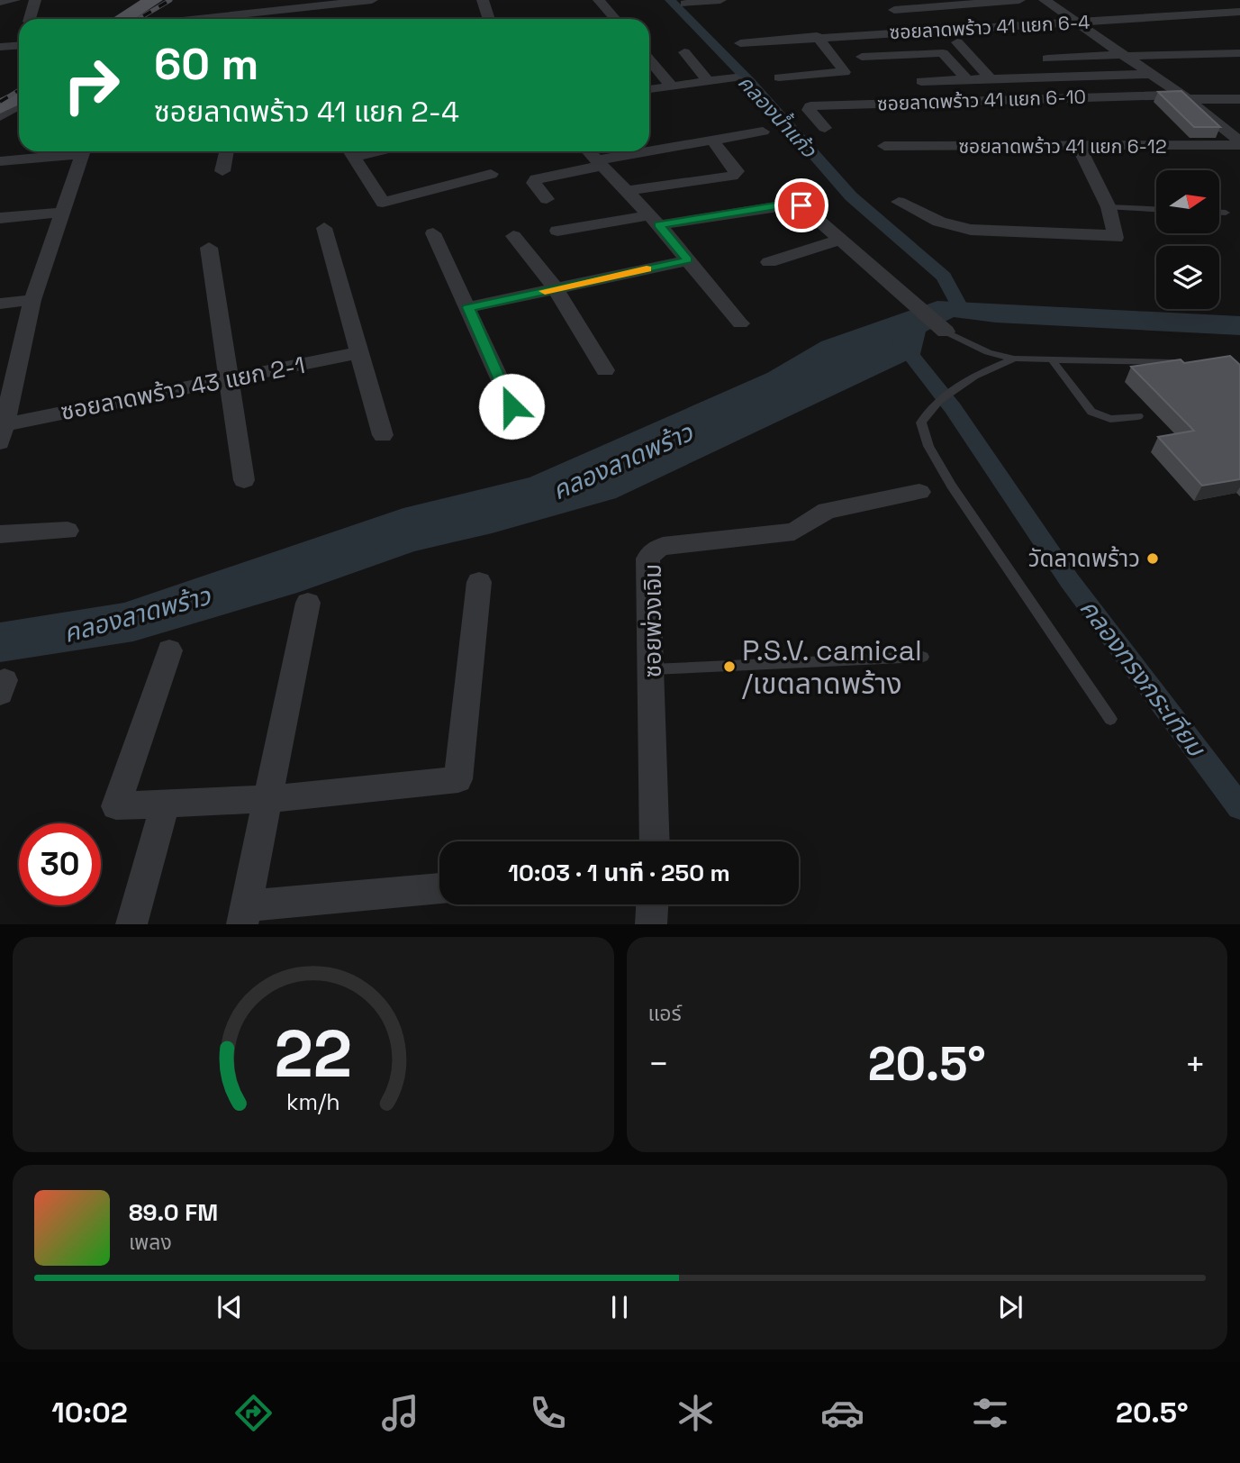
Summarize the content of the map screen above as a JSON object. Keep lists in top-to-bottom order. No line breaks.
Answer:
{"streets":{"street":["ซอยลาดพร้าว 41 แยก 6-4","ซอยลาดพร้าว 41 แยก 6-10","ซอยลาดพร้าว 41 แยก 6-12","ซอยลาดพร้าว 43 แยก 2-1","ซอยพ่วงเจิม"]},"water":["คลองน้ำแก้ว","คลองลาดพร้าว","คลองทรงกระเทียม"],"places":["วัดลาดพร้าว","P.S.V. camical /เขตลาดพร้าง"],"north":"right","page":{"turn":["60 m","ซอยลาดพร้าว 41 แยก 2-4"],"limit":"30","trip":"10:03 · 1 นาที · 250 m","tile":"แอร์","heat":["−","20.5°","+"],"song":["89.0 FM","เพลง"],"tabs":["10:02","20.5°"],"gauge":["22","km/h"]}}
